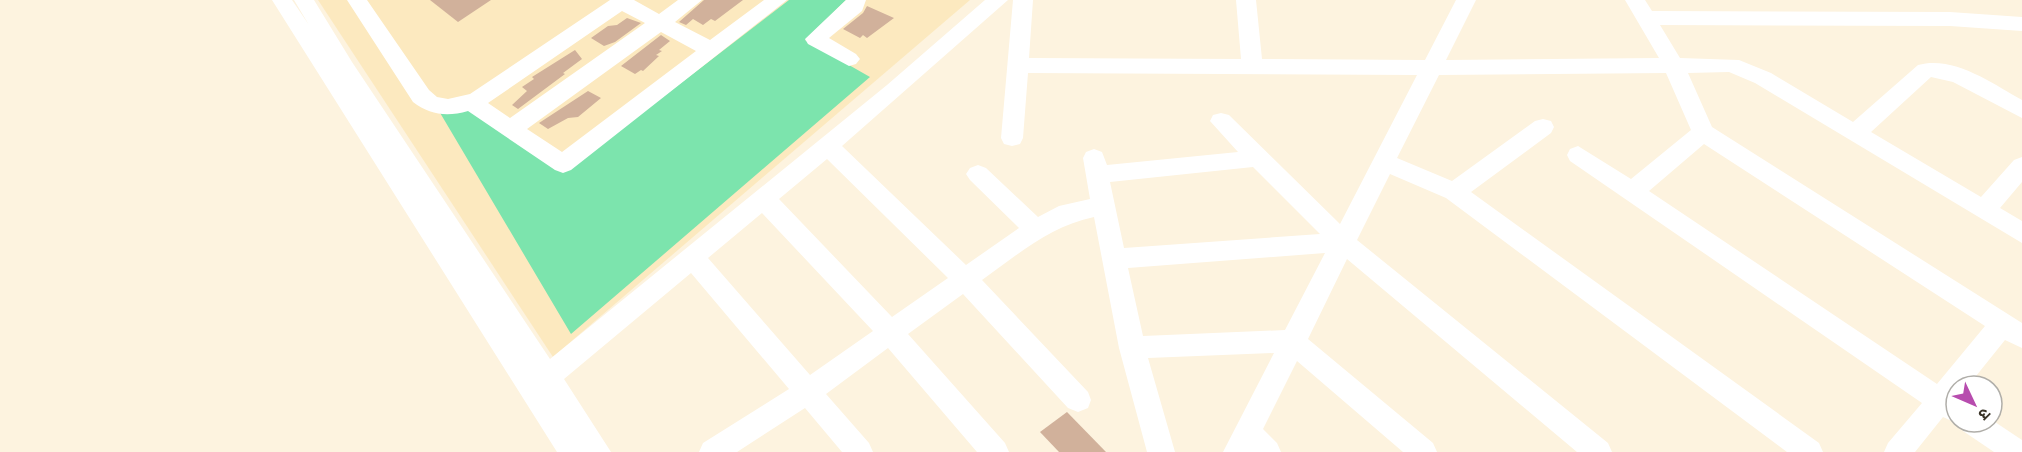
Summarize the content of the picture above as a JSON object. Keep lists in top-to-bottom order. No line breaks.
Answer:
{"north":"bottom right"}
